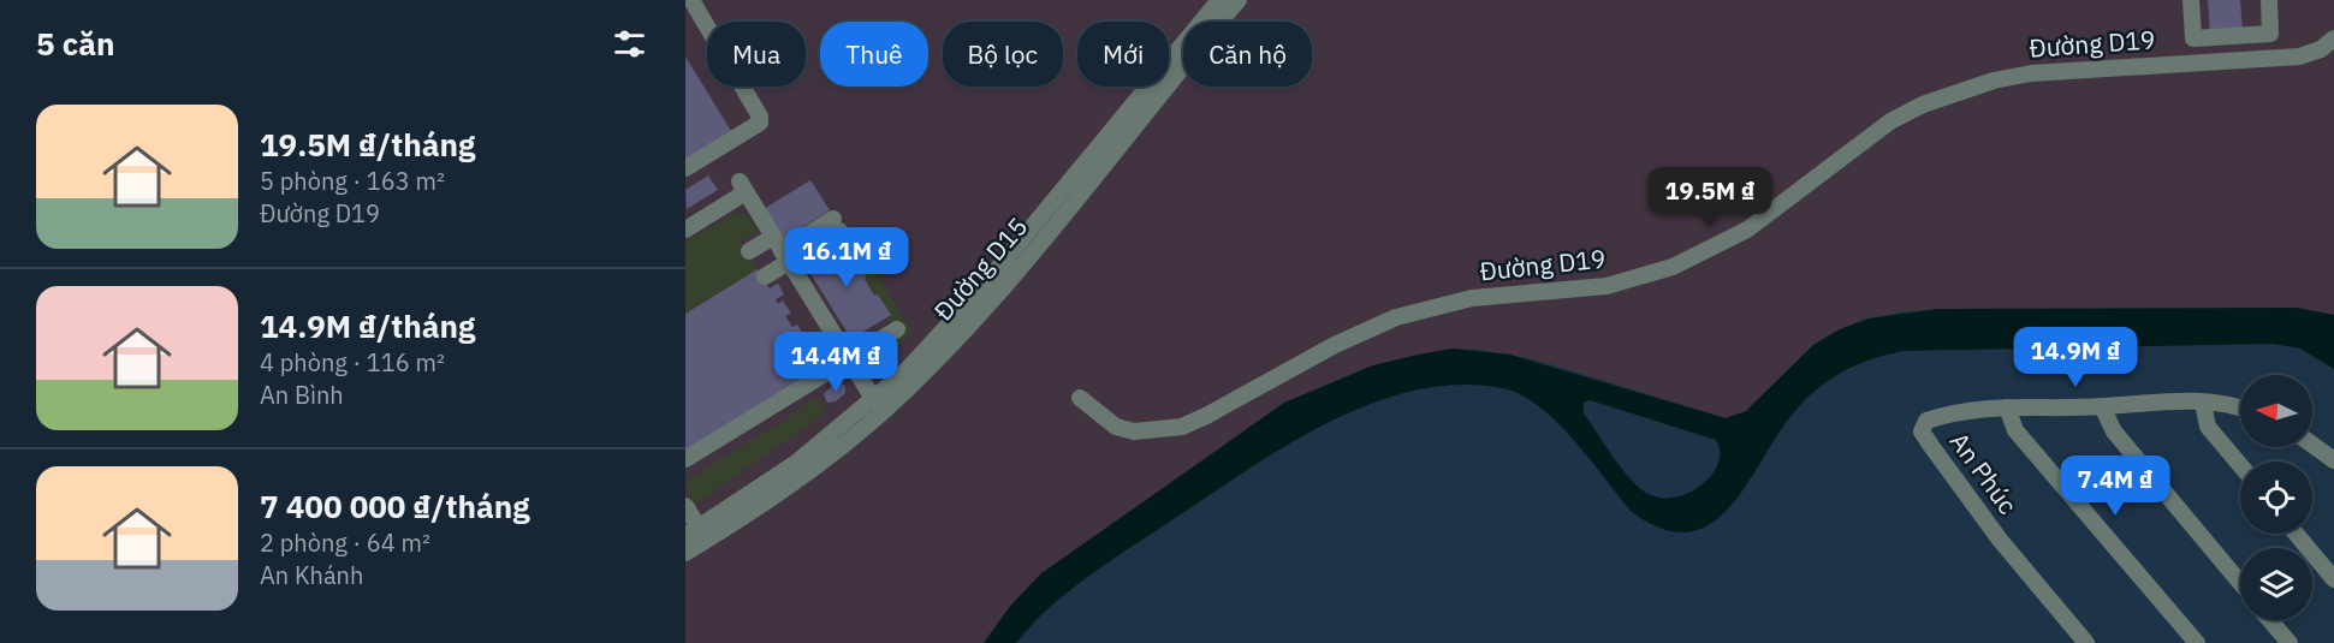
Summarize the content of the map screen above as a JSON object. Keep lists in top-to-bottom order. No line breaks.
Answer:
{"streets":{"street":["Đường D19","Đường D15","An Phúc"]},"north":"left","page":{"heading":"5 căn","chip":["Mua","Thuê","Bộ lọc","Mới","Căn hộ"],"list":[{"name":"19.5M ₫/tháng","note":"5 phòng · 163 m² · Đường D19"},{"name":"14.9M ₫/tháng","note":"4 phòng · 116 m² · An Bình"},{"name":"7 400 000 ₫/tháng","note":"2 phòng · 64 m² · An Khánh"}],"price":["19.5M ₫","16.1M ₫","14.9M ₫","14.4M ₫","7.4M ₫"]}}
